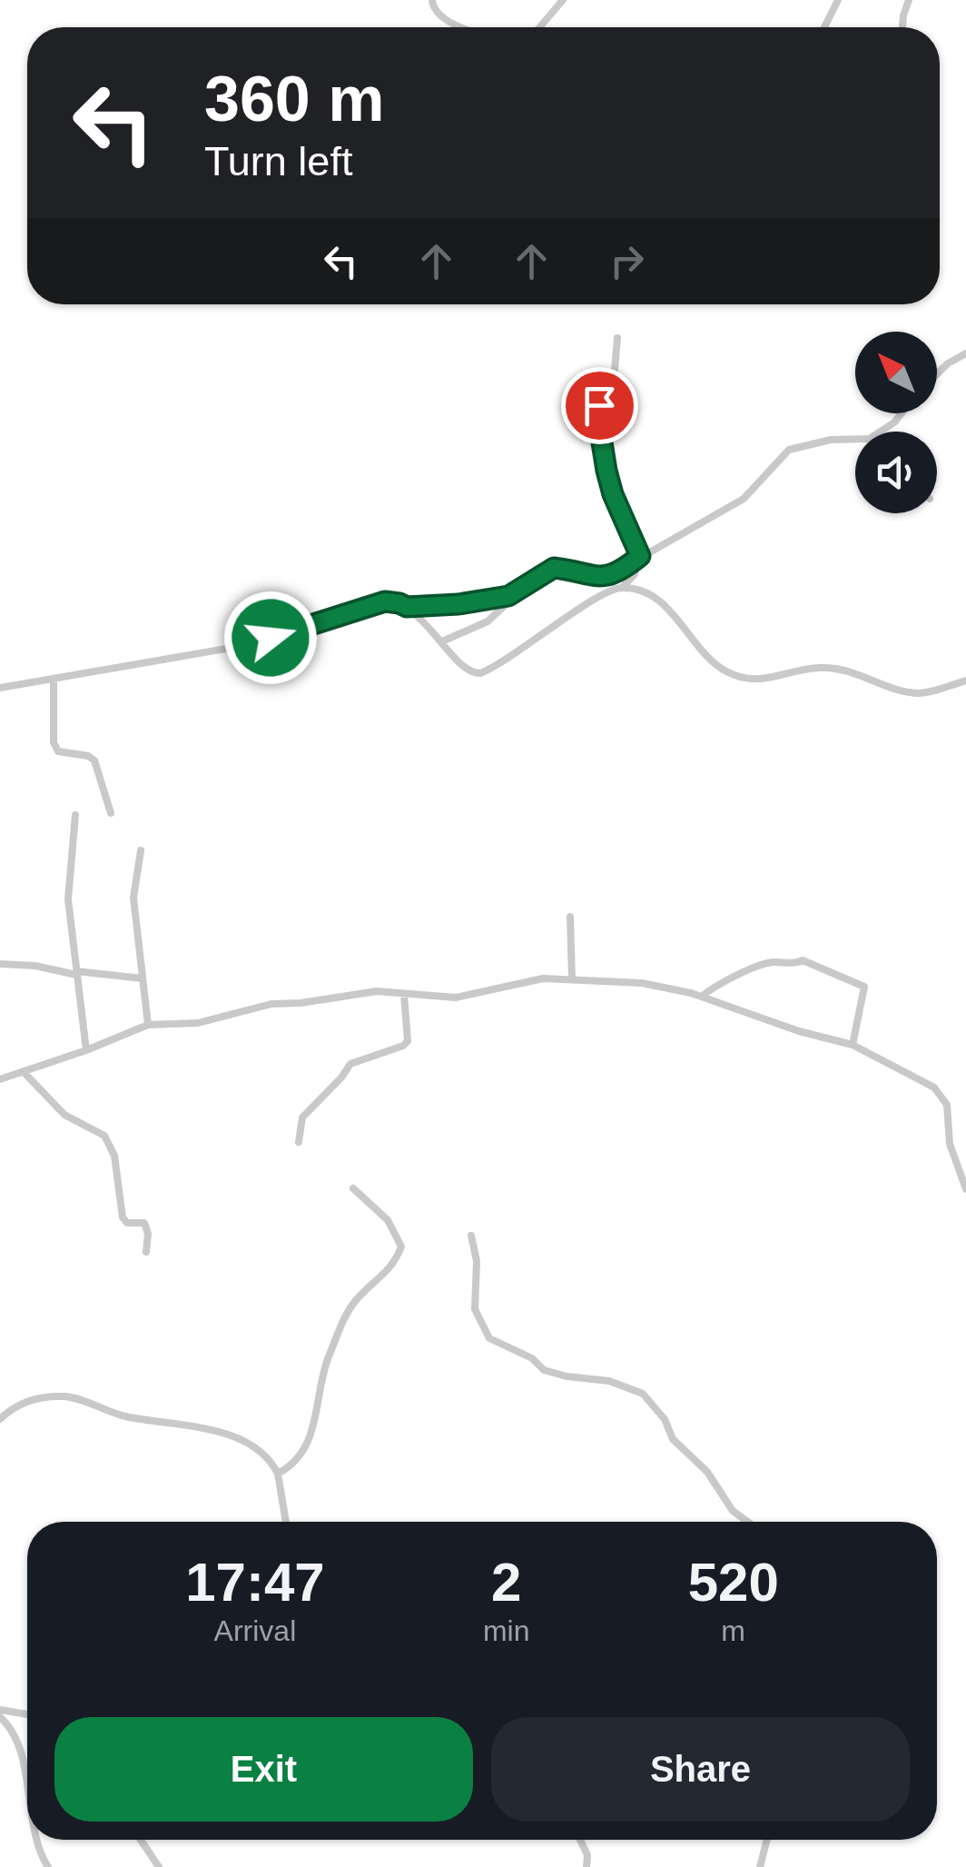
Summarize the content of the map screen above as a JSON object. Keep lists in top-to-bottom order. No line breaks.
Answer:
{"north":"top left","page":{"turn":["360 m","Turn left"],"eta":["17:47","Arrival","2","min","520","m"],"buttons":["Exit","Share"]}}
